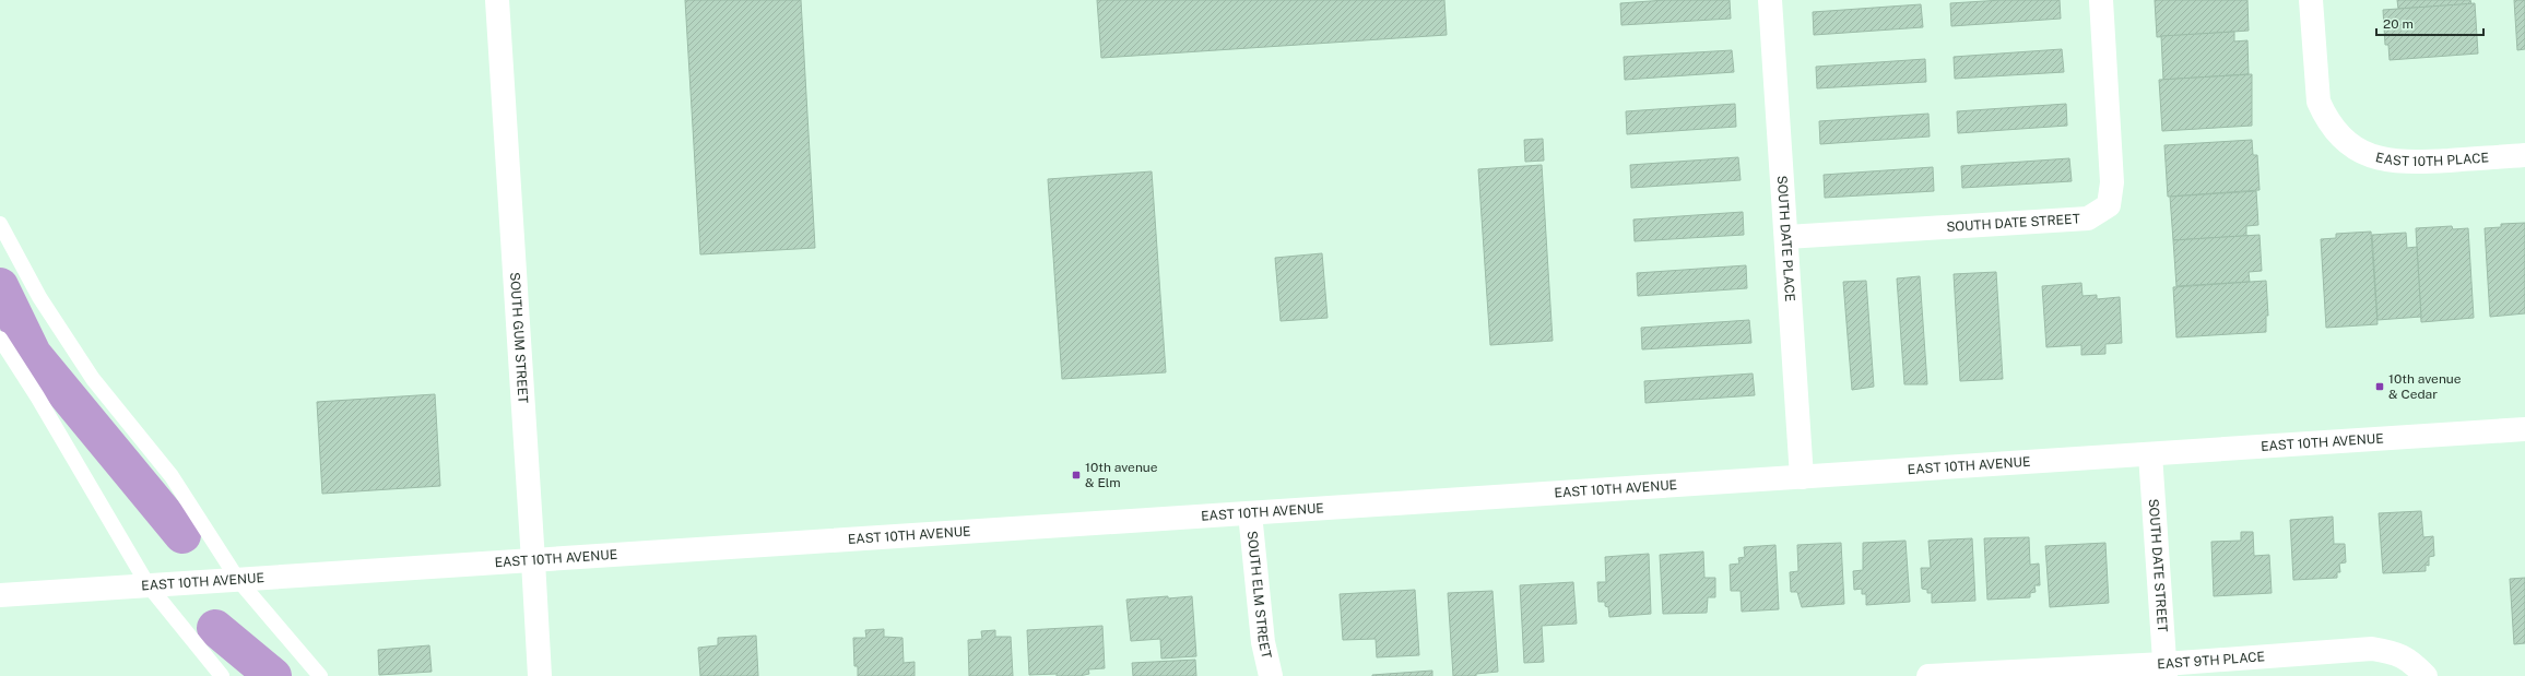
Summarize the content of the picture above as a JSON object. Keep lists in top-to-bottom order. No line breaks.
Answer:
{"streets":{"street":["EAST 10TH PLACE","SOUTH DATE STREET","SOUTH DATE PLACE","SOUTH GUM STREET","EAST 10TH AVENUE","SOUTH ELM STREET","EAST 9TH PLACE"]},"crossings":[["SOUTH DATE STREET","SOUTH DATE PLACE"],["SOUTH DATE STREET","EAST 10TH AVENUE"],["SOUTH DATE STREET","EAST 9TH PLACE"],["SOUTH DATE PLACE","EAST 10TH AVENUE"],["SOUTH GUM STREET","EAST 10TH AVENUE"],["EAST 10TH AVENUE","SOUTH ELM STREET"]],"places":{"transit":["10th avenue & Cedar","10th avenue & Elm"]},"scale_bar":"20 m"}
